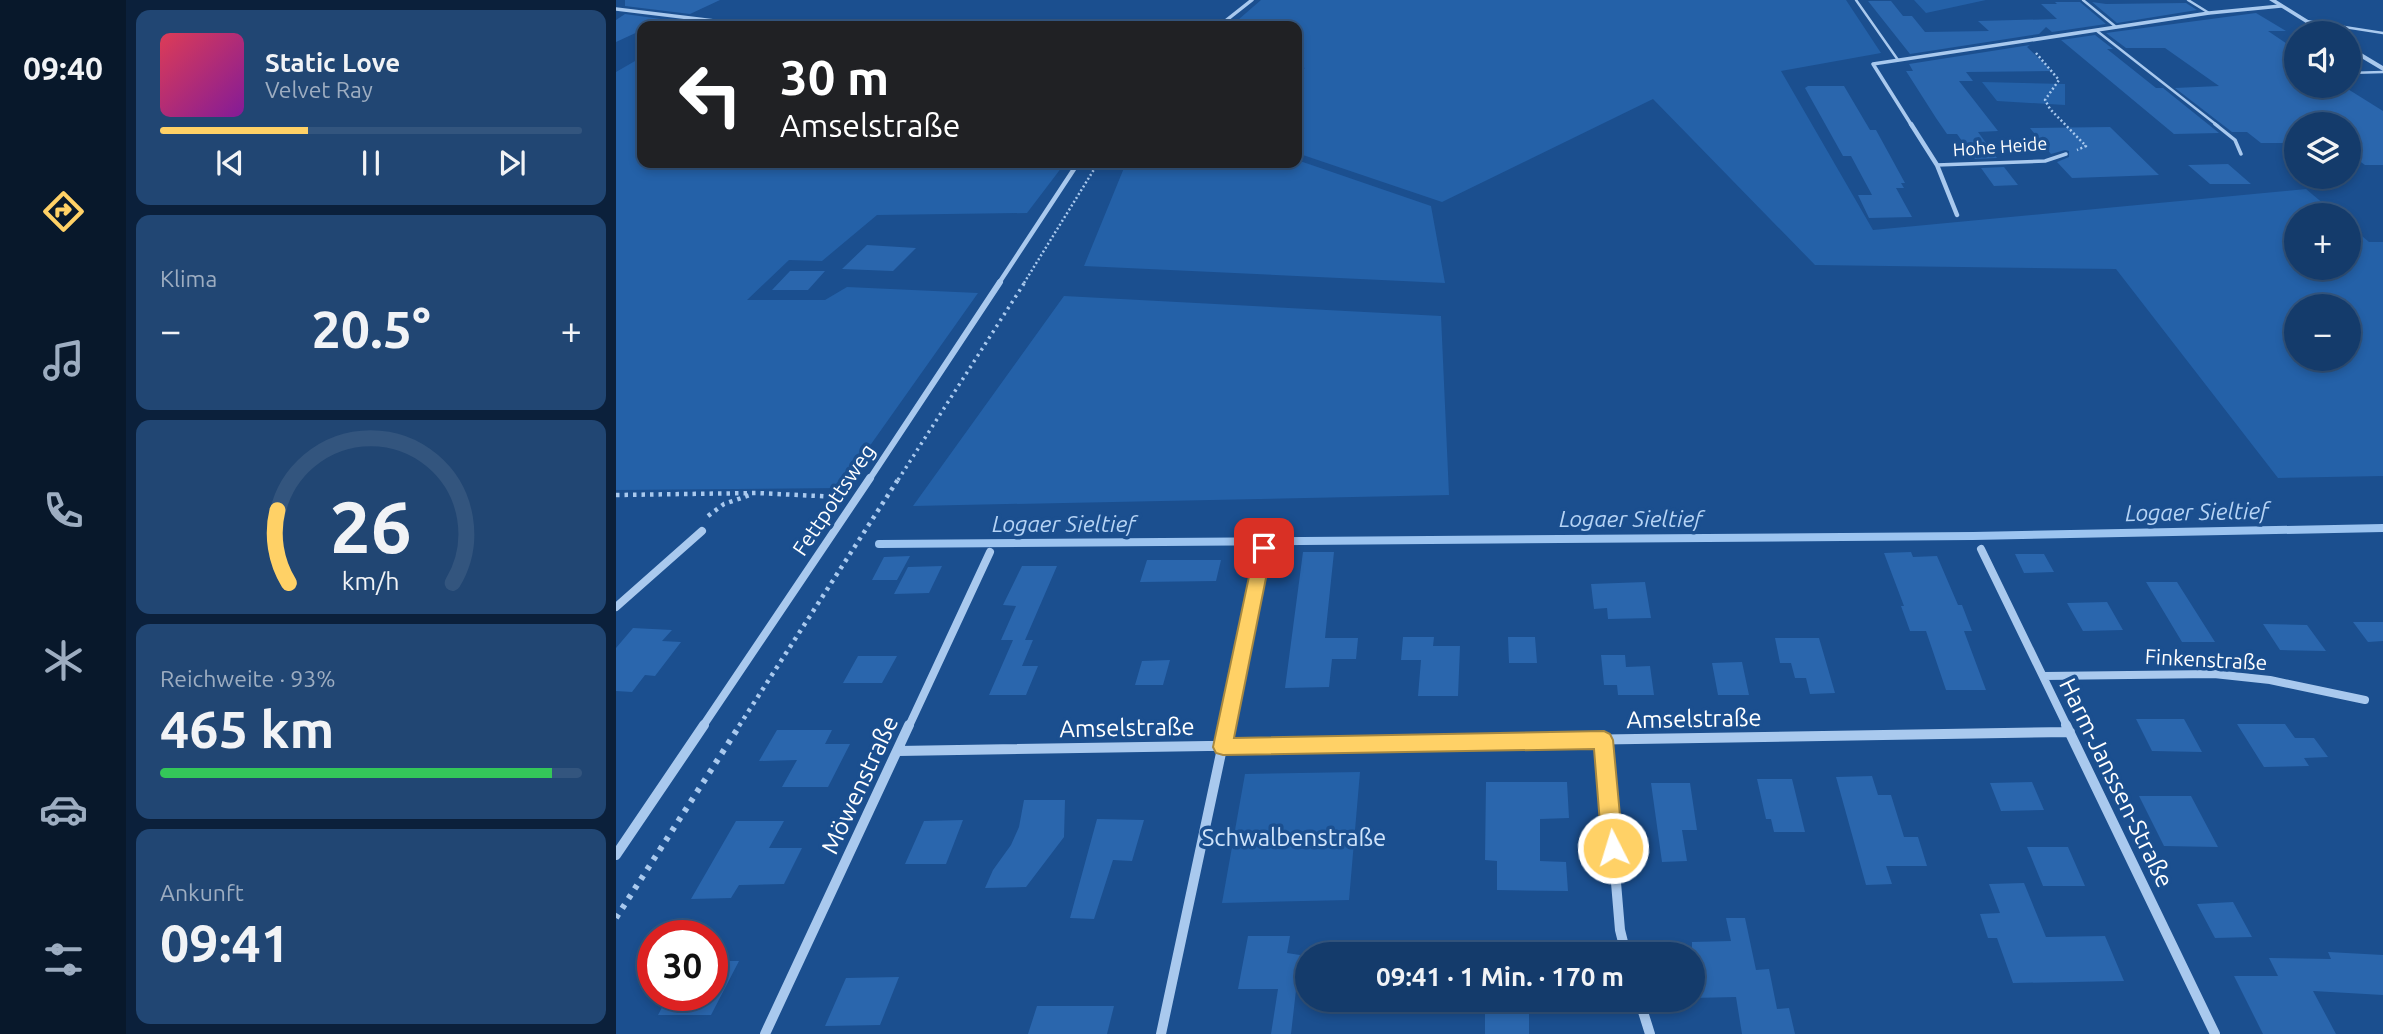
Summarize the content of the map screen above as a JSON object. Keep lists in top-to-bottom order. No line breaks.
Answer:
{"streets":{"street":["Hohe Heide","Fettpottsweg","Finkenstraße","Amselstraße","Harm-Janssen-Straße","Möwenstraße"]},"crossings":[["Finkenstraße","Harm-Janssen-Straße"],["Amselstraße","Harm-Janssen-Straße"],["Amselstraße","Möwenstraße"]],"water":["Logaer Sieltief"],"parks":["Schwalbenstraße"],"page":{"tabs":"09:40","map_buttons":["+","−"],"turn":["30 m","Amselstraße"],"song":["Static Love","Velvet Ray"],"tile":["Klima",["Reichweite · 93%","465 km"],["Ankunft","09:41"]],"heat":["−","20.5°","+"],"limit":"30","trip":"09:41 · 1 Min. · 170 m","gauge":["26","km/h"]}}
